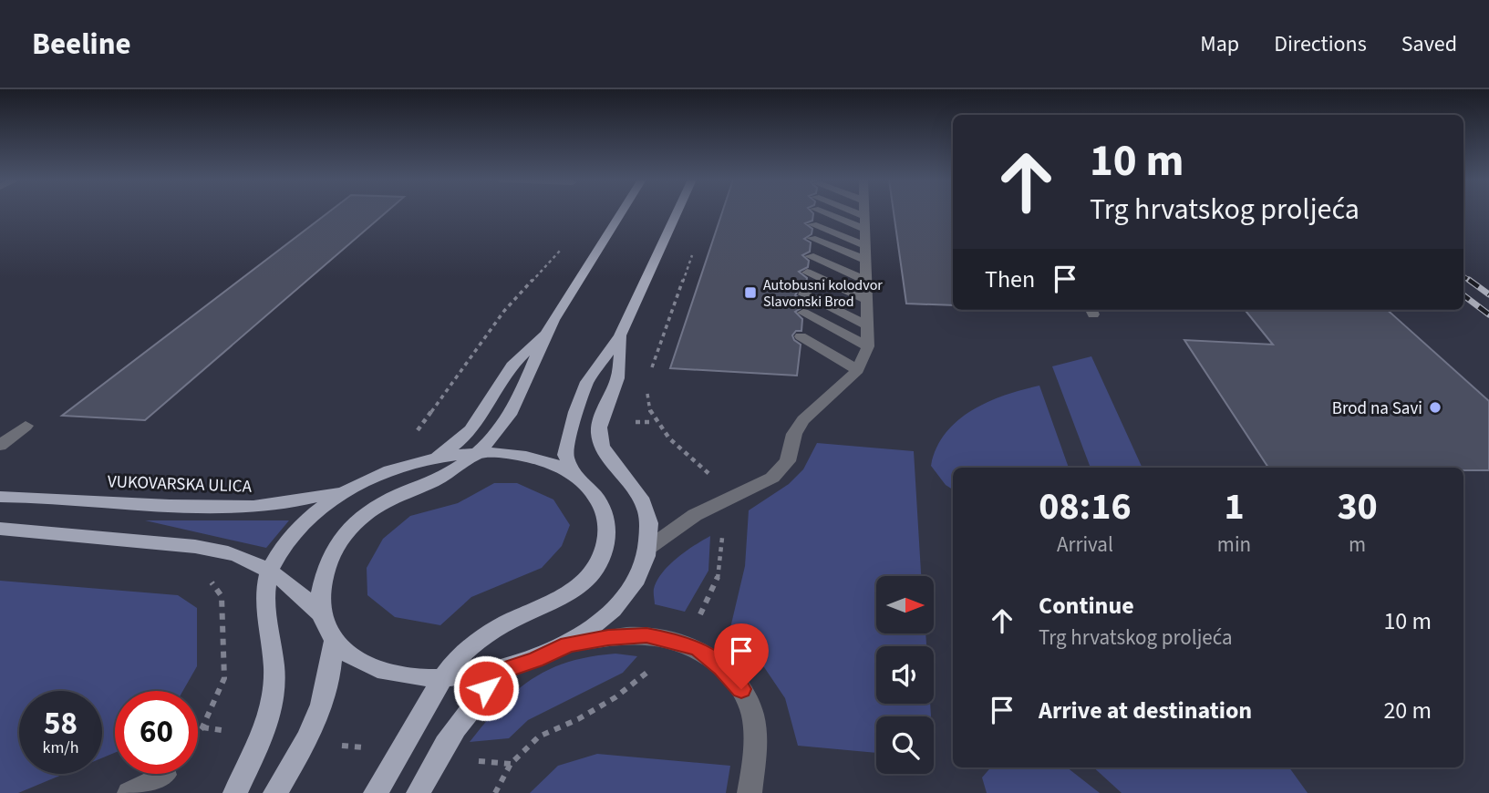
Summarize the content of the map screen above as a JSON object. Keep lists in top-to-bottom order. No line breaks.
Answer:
{"streets":{"main road":["VUKOVARSKA ULICA"]},"places":{"transit":["Autobusni kolodvor Slavonski Brod"],"other":["Brod na Savi"]},"north":"right","page":{"header":"Beeline","nav":["Map","Directions","Saved"],"turn":["10 m","Trg hrvatskog proljeća"],"then":"Then","eta":["08:16","Arrival","1","min","30","m"],"list":[{"name":"Continue","note":"Trg hrvatskog proljeća","value":"10 m"},{"name":"Arrive at destination","value":"20 m"}],"speed":"58 km/h","limit":"60"}}
